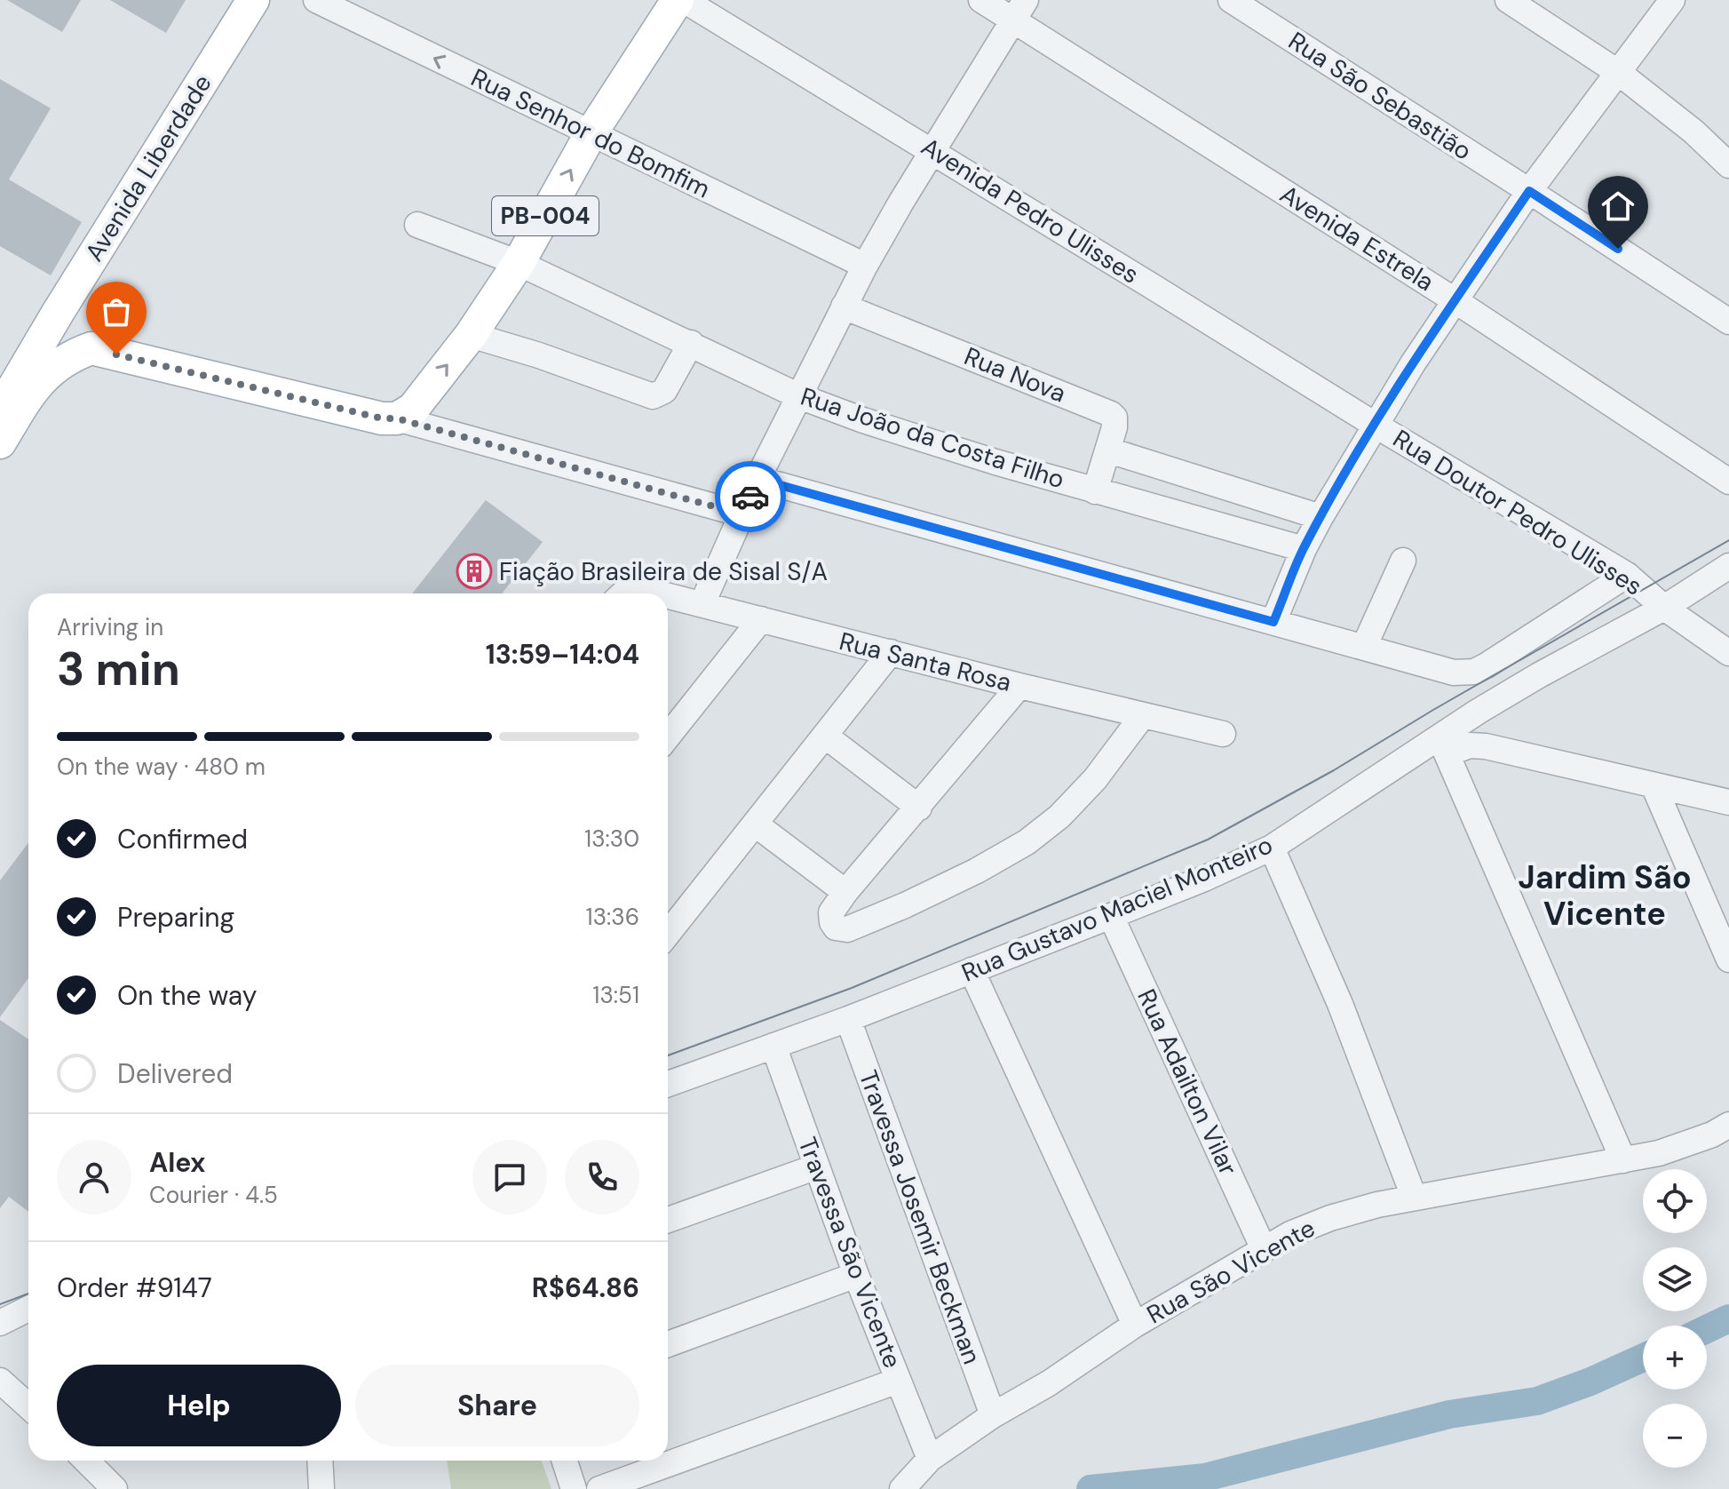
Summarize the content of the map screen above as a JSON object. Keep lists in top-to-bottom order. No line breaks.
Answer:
{"streets":{"main road":["Avenida Liberdade","PB-004"],"street":["Rua São Sebastião","Rua Senhor do Bomfim","Avenida Pedro Ulisses","Avenida Estrela","Rua Nova","Rua João da Costa Filho","Rua Doutor Pedro Ulisses","Rua Santa Rosa","Rua Gustavo Maciel Monteiro","Rua Adailton Vilar","Travessa Josemir Beckman","Travessa São Vicente","Rua São Vicente"]},"crossings":[["Rua Senhor do Bomfim","PB-004"],["Avenida Pedro Ulisses","Rua Doutor Pedro Ulisses"],["PB-004","Rua João da Costa Filho"],["Rua Nova","Rua João da Costa Filho"],["Rua Doutor Pedro Ulisses","Rua Gustavo Maciel Monteiro"],["Rua Gustavo Maciel Monteiro","Rua Adailton Vilar"],["Rua Gustavo Maciel Monteiro","Travessa Josemir Beckman"],["Rua Gustavo Maciel Monteiro","Travessa São Vicente"],["Rua Adailton Vilar","Rua São Vicente"],["Travessa Josemir Beckman","Rua São Vicente"],["Travessa São Vicente","Rua São Vicente"]],"one_way":["Rua Senhor do Bomfim"],"districts":["Jardim São Vicente"],"places":{"building":["Fiação Brasileira de Sisal S/A"]},"page":{"heading":["3 min","Arriving in","13:59–14:04"],"panel":["Alex","Courier · 4.5","Order #9147","R$64.86"],"bar":"On the way · 480 m","list":[["Confirmed","13:30"],["Preparing","13:36"],["On the way","13:51"],"Delivered"],"map_buttons":["+","−"],"buttons":["Help","Share"]}}
